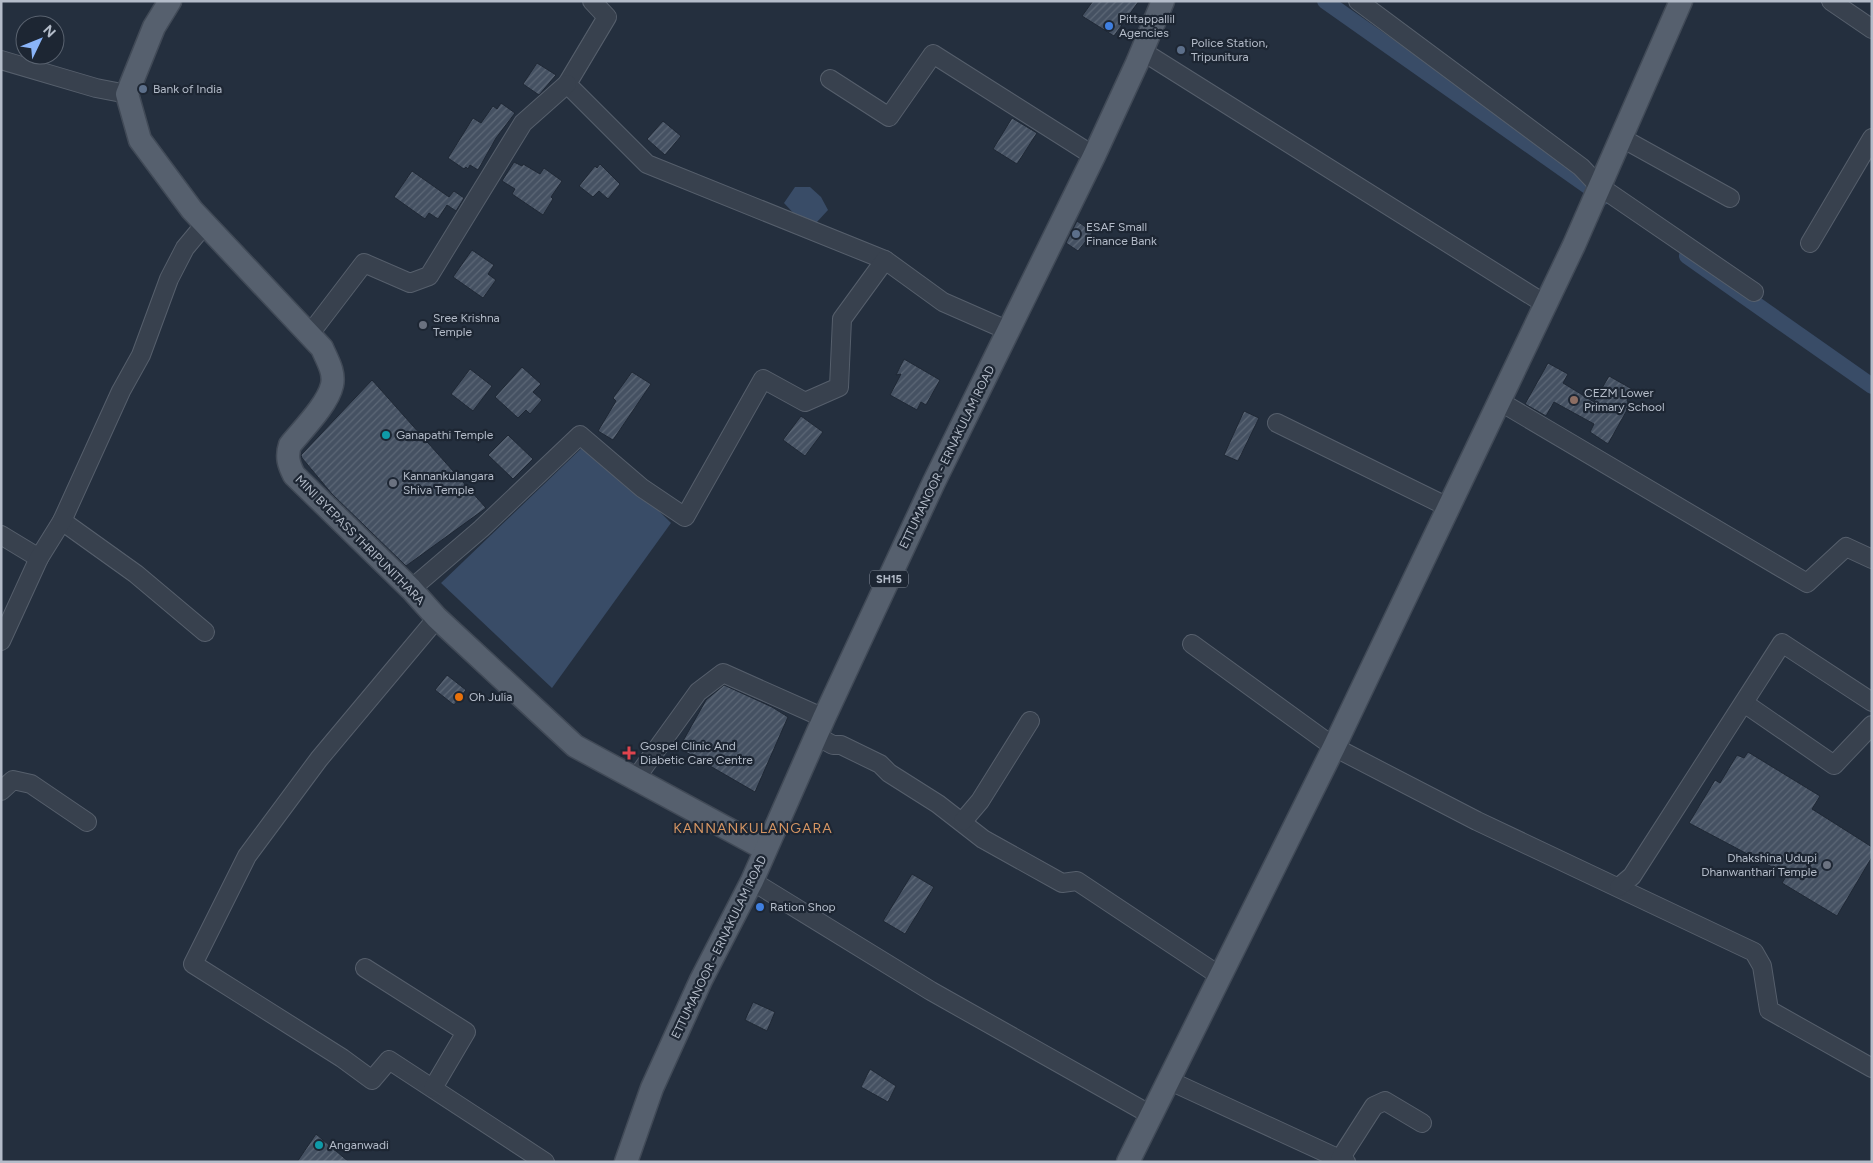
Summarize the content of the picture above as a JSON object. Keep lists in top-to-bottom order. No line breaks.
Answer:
{"streets":{"main road":["ETTUMANOOR - ERNAKULAM ROAD","MINI BYEPASS THRIPUNITHARA","SH15"]},"crossings":[["ETTUMANOOR - ERNAKULAM ROAD","MINI BYEPASS THRIPUNITHARA"]],"districts":["KANNANKULANGARA"],"places":{"other":["Pittappallil Agencies","Police Station, Tripunitura","Bank of India","ESAF Small Finance Bank","Sree Krishna Temple","CEZM Lower Primary School","Ganapathi Temple","Kannankulangara Shiva Temple","Oh Julia","Dhakshina Udupi Dhanwanthari Temple","Ration Shop","Anganwadi"],"health":["Gospel Clinic And Diabetic Care Centre"]},"north":"top right"}
